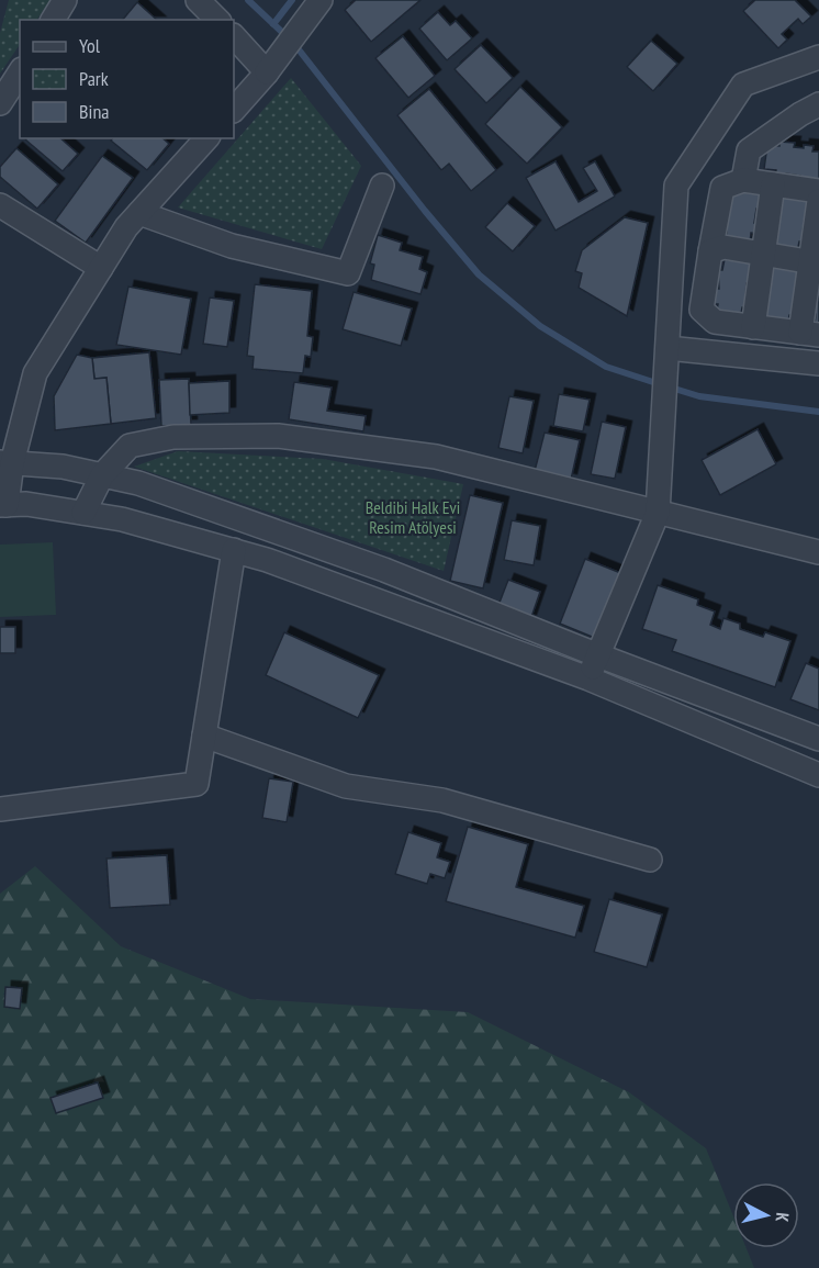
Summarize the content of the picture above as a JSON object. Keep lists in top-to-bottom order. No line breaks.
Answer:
{"parks":["Beldibi Halk Evi Resim Atölyesi"],"legend":["Yol","Park","Bina"],"north":"right"}
